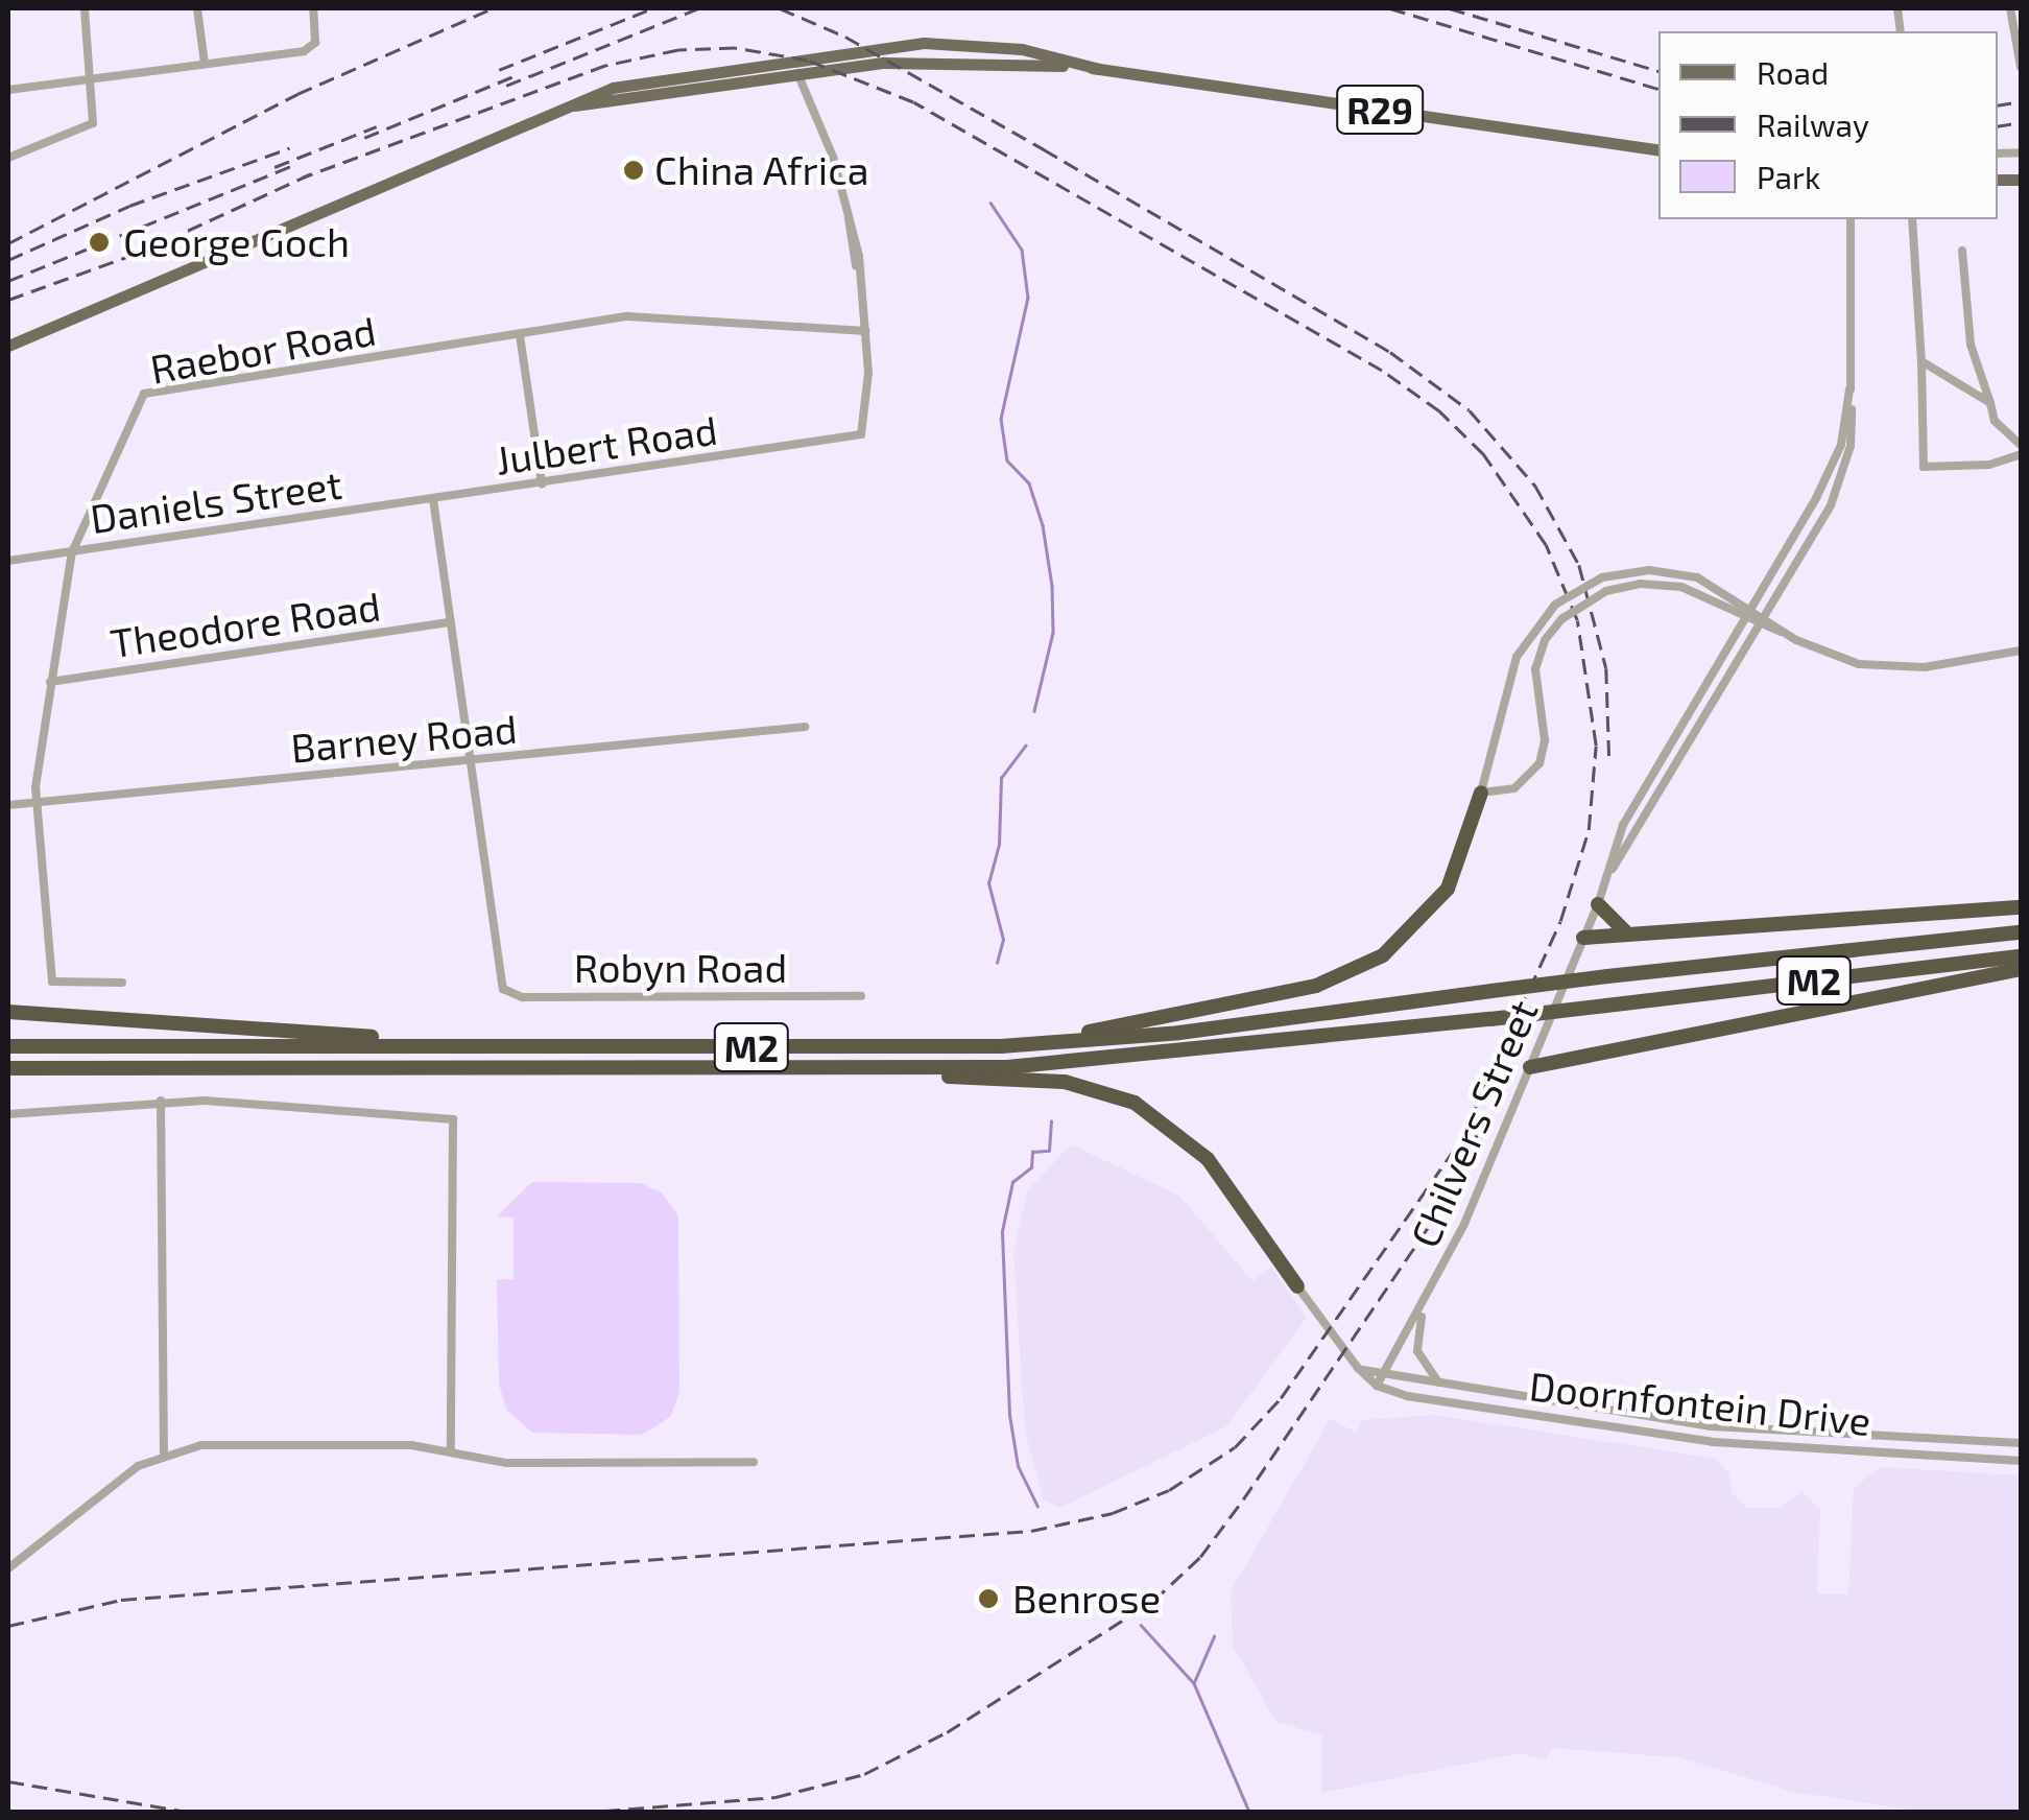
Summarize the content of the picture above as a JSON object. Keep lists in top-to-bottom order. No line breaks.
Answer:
{"streets":{"highway":["M2"],"main road":["R29"],"street":["Raebor Road","Julbert Road","Daniels Street","Theodore Road","Barney Road","Robyn Road","Chilvers Street","Doornfontein Drive"]},"crossings":[["Raebor Road","Julbert Road"],["Raebor Road","Daniels Street"],["Raebor Road","Theodore Road"],["Raebor Road","Barney Road"],["Julbert Road","Daniels Street"],["Barney Road","Robyn Road"],["Chilvers Street","Doornfontein Drive"]],"places":["China Africa","George Goch","Benrose"],"legend":["Road","Railway","Park"]}
